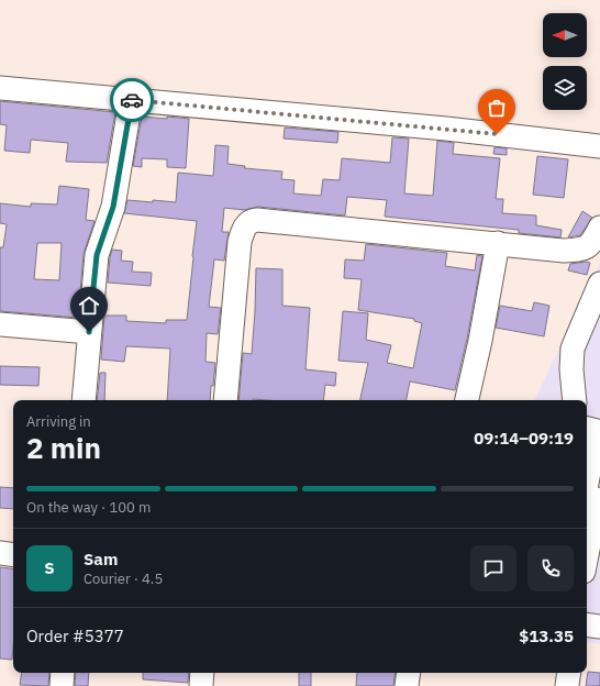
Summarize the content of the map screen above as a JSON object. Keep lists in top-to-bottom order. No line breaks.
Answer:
{"north":"left","page":{"heading":["2 min","Arriving in","09:14–09:19"],"panel":["Sam","Courier · 4.5","Order #5377","$13.35"],"bar":"On the way · 100 m","round":"S"}}
